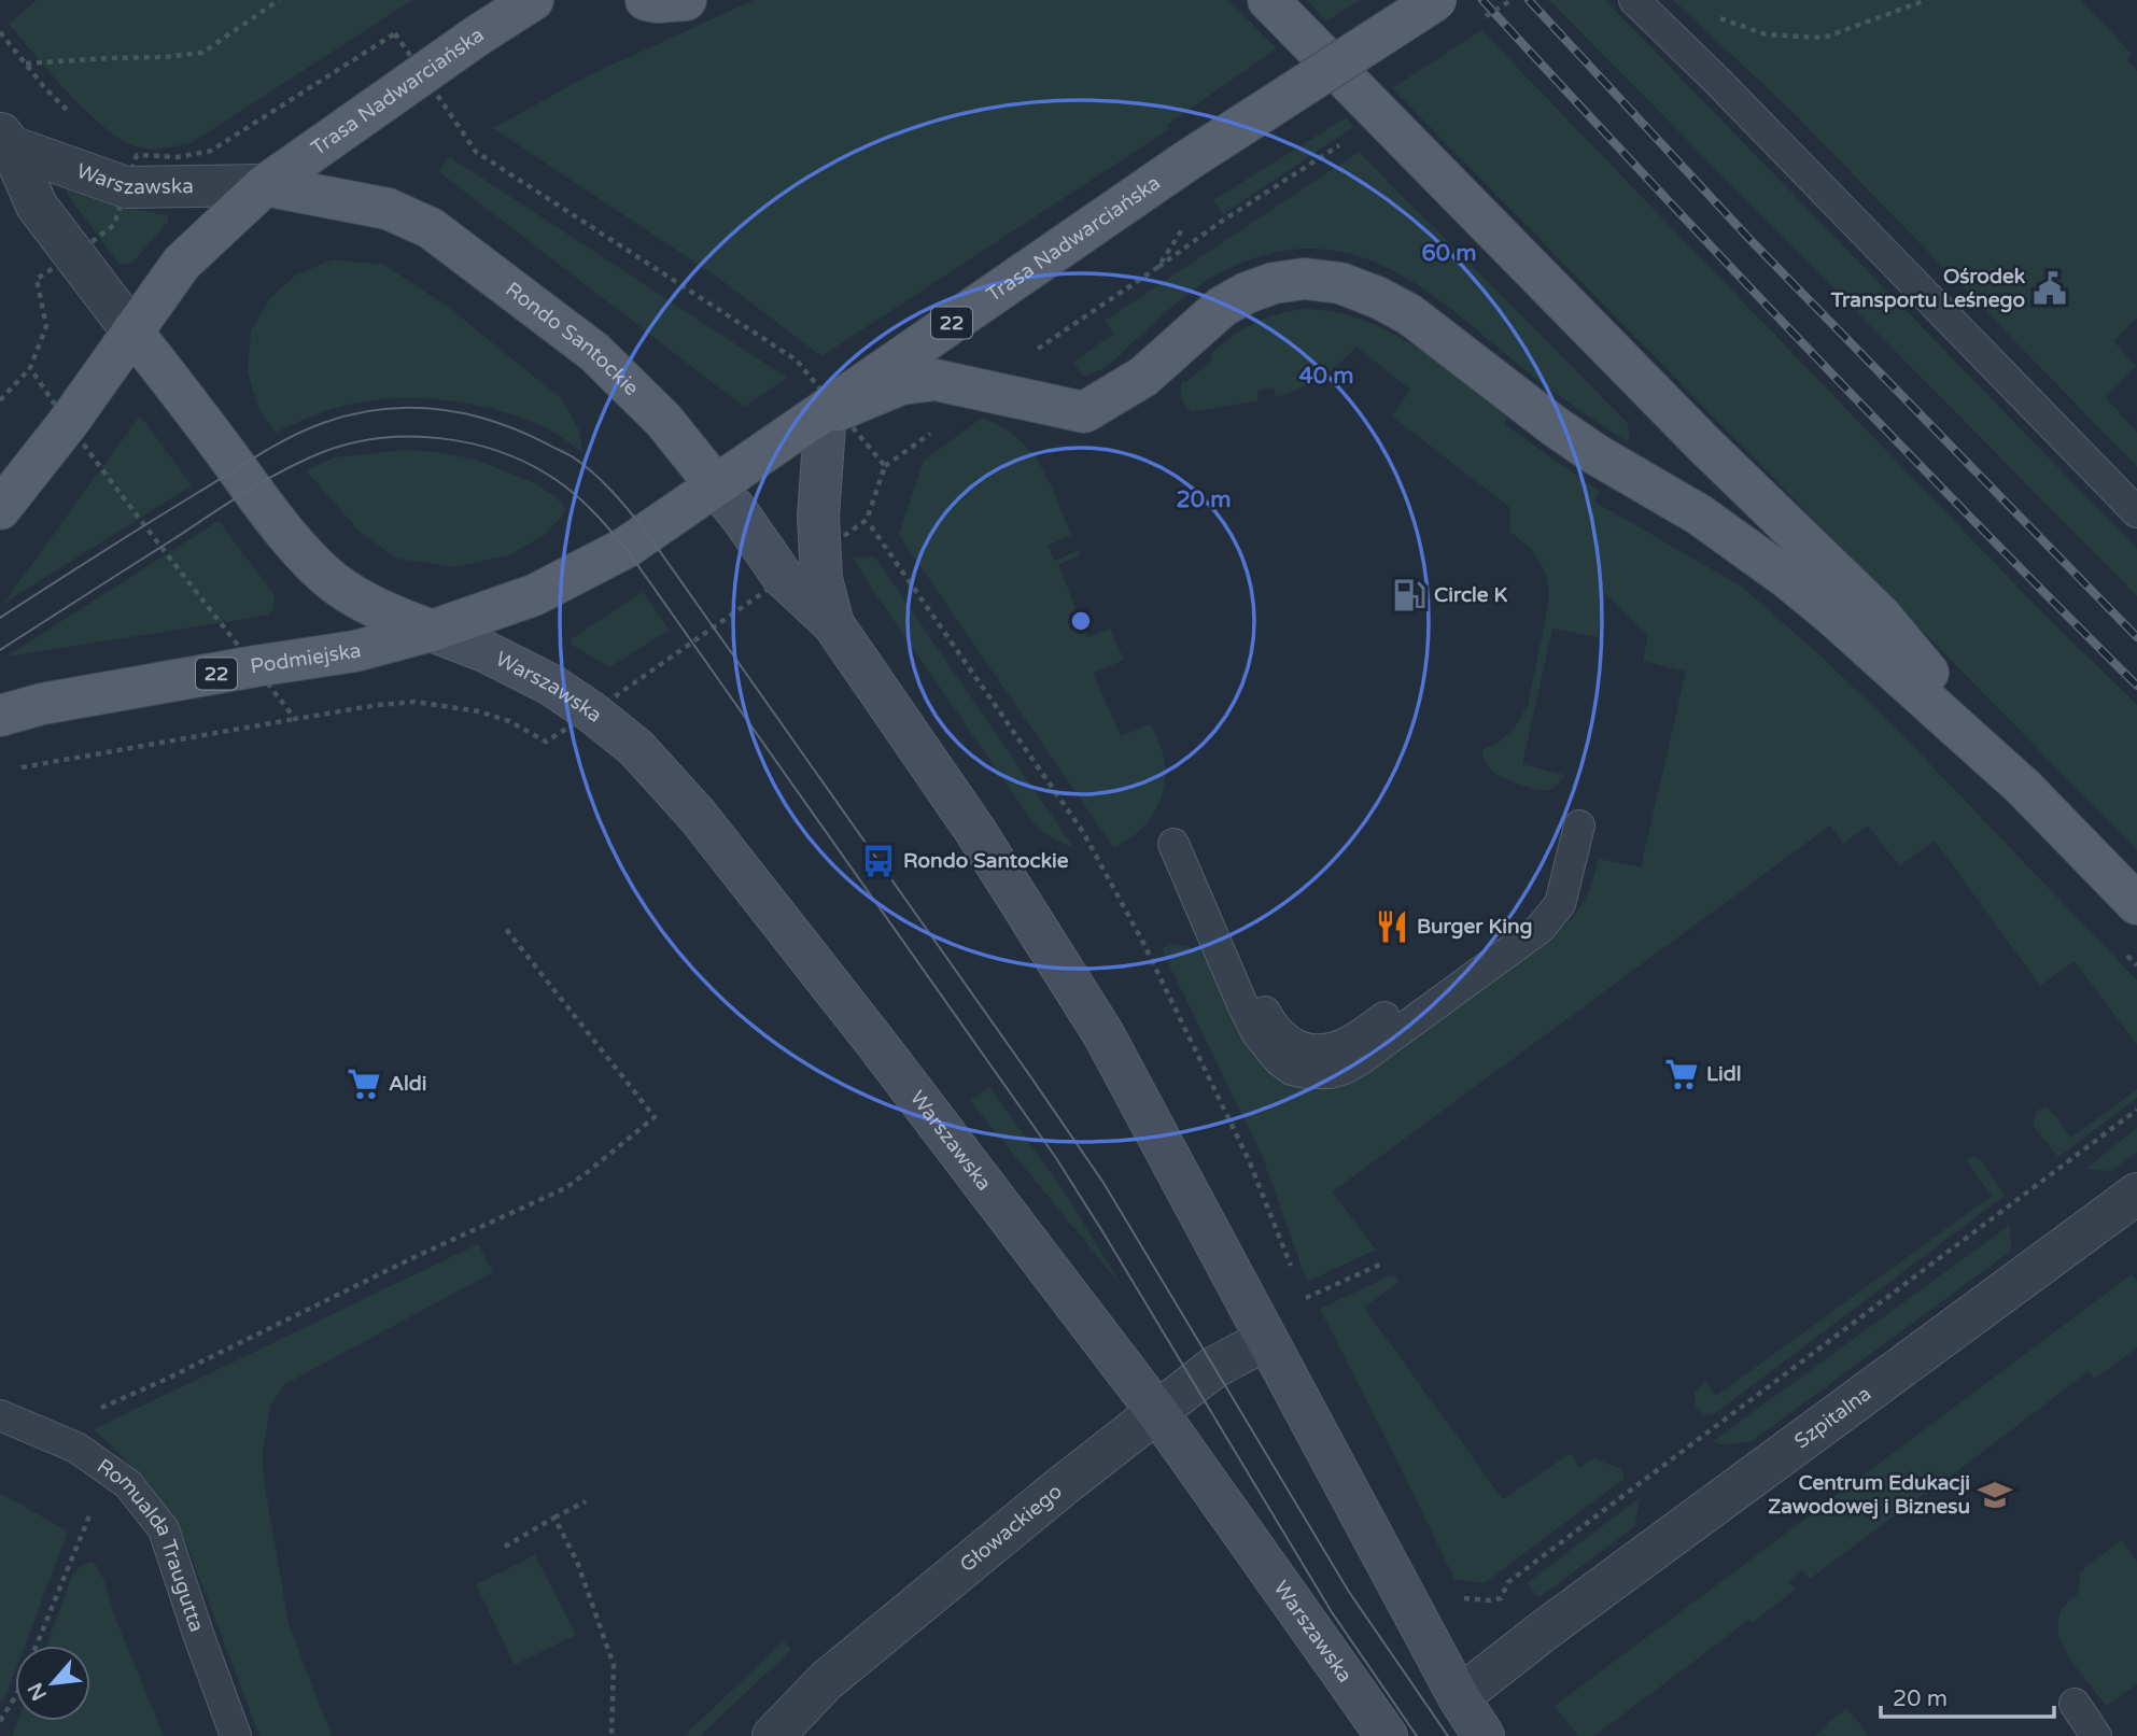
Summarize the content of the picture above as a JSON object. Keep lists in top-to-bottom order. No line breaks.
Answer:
{"streets":{"main road":["Trasa Nadwarciańska","Warszawska","22","Rondo Santockie","Podmiejska"],"street":["Szpitalna","Głowackiego"],"lane":["Romualda Traugutta"]},"crossings":[["Trasa Nadwarciańska","Warszawska"],["Trasa Nadwarciańska","22"],["Trasa Nadwarciańska","Rondo Santockie"],["Warszawska","22"],["Warszawska","Rondo Santockie"],["Warszawska","Podmiejska"],["Warszawska","Głowackiego"],["22","Rondo Santockie"],["22","Podmiejska"]],"places":{"public building":["Ośrodek Transportu Leśnego"],"fuel station":["Circle K"],"bus stop":["Rondo Santockie"],"restaurant":["Burger King"],"supermarket":["Lidl","Aldi"],"school or university":["Centrum Edukacji Zawodowej i Biznesu"]},"scale_bar":"20 m","north":"bottom left","rings":["60 m","40 m","20 m"]}
